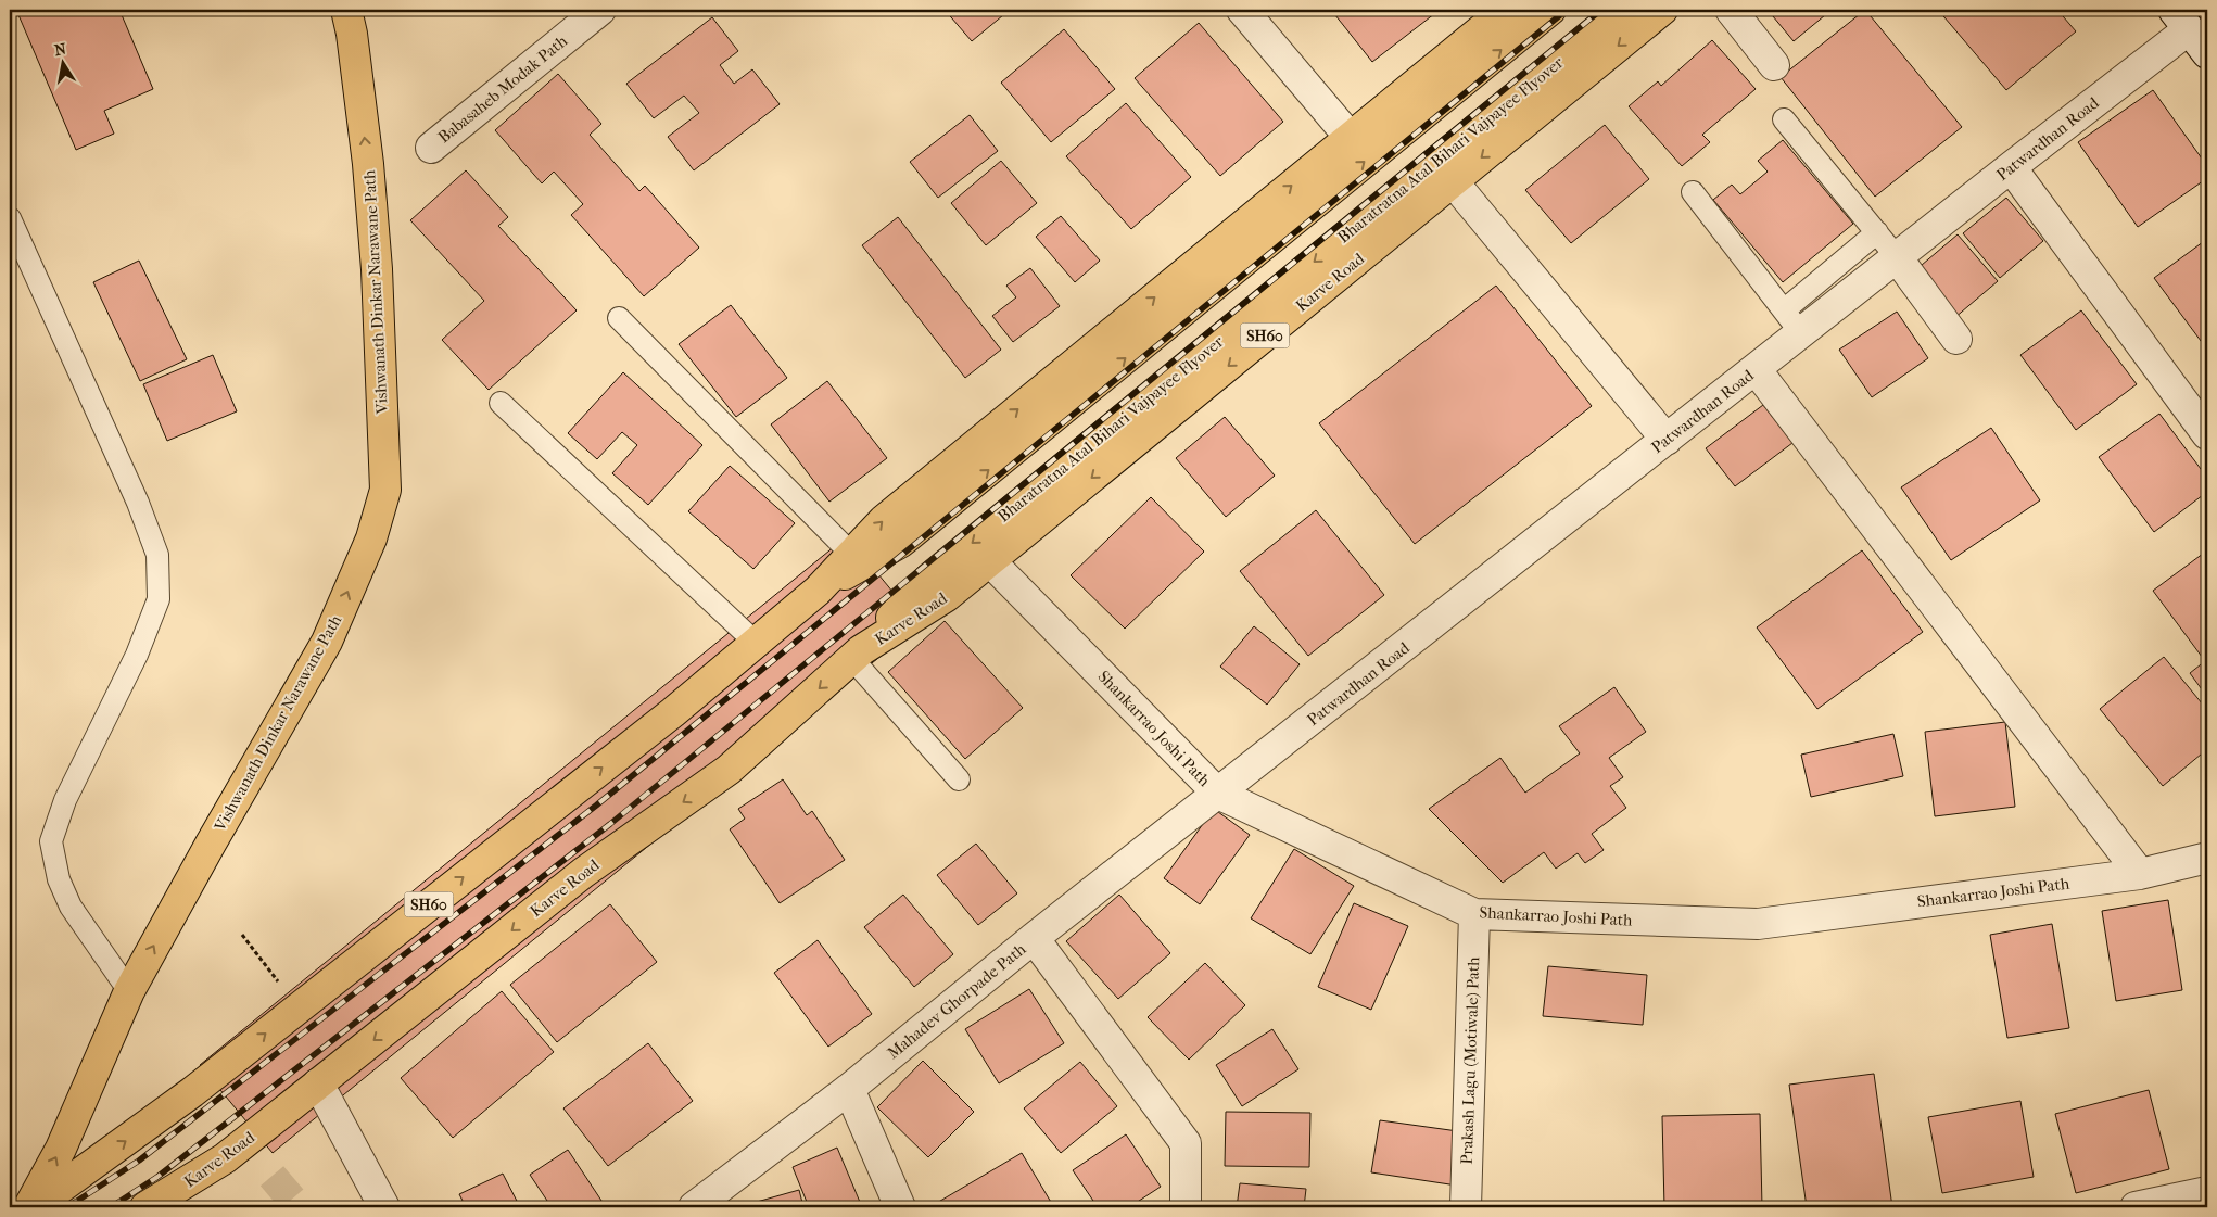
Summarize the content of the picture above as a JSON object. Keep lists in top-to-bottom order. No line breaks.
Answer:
{"streets":{"main road":["Bharatratna Atal Bihari Vajpayee Flyover","Karve Road","Vishwanath Dinkar Narawane Path","SH60"],"street":["Babasaheb Modak Path","Patwardhan Road","Shankarrao Joshi Path","Mahadev Ghorpade Path","Prakash Lagu (Motiwale) Path"]},"crossings":[["Patwardhan Road","Shankarrao Joshi Path"],["Patwardhan Road","Mahadev Ghorpade Path"],["Bharatratna Atal Bihari Vajpayee Flyover","Karve Road"],["Karve Road","Shankarrao Joshi Path"],["Shankarrao Joshi Path","Mahadev Ghorpade Path"],["Shankarrao Joshi Path","Prakash Lagu (Motiwale) Path"]],"one_way":["Vishwanath Dinkar Narawane Path"],"north":"top"}
